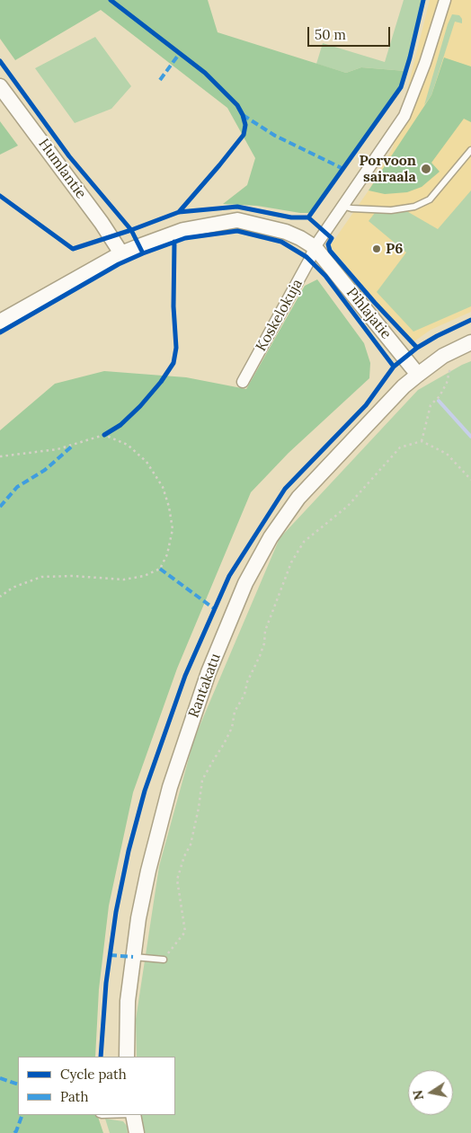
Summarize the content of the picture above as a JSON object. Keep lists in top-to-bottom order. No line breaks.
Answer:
{"streets":{"street":["Humlantie","Pihlajatie","Koskelokuja","Rantakatu"]},"crossings":[["Humlantie","Pihlajatie"],["Pihlajatie","Koskelokuja"],["Pihlajatie","Rantakatu"]],"places":["Porvoon sairaala","P6"],"legend":["Cycle path","Path"],"scale_bar":"50 m","north":"left"}
